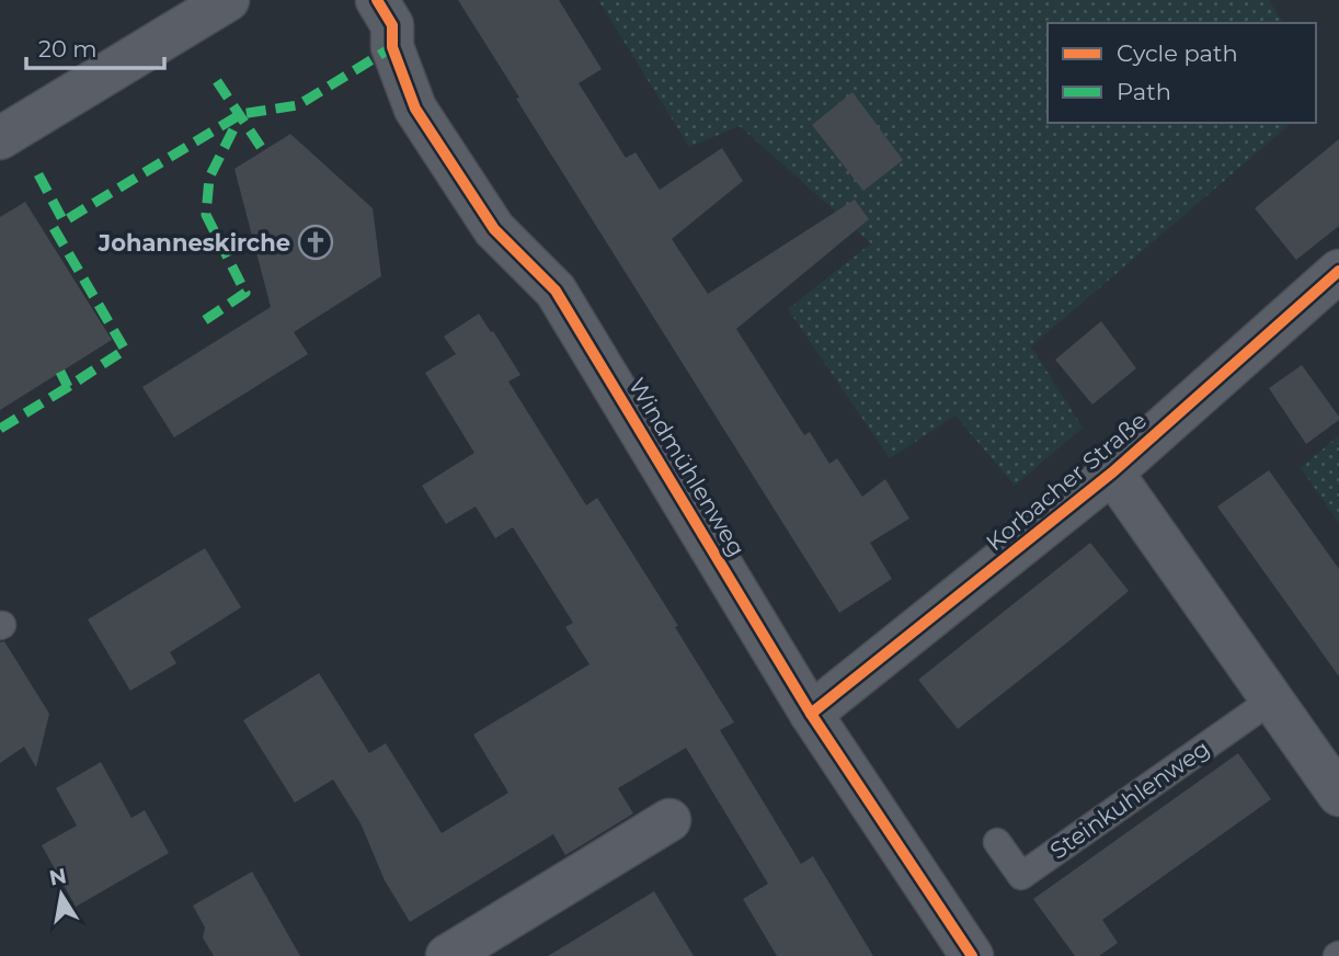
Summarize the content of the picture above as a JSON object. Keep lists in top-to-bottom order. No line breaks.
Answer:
{"streets":{"street":["Windmühlenweg","Korbacher Straße"],"lane":["Steinkuhlenweg"]},"crossings":[["Windmühlenweg","Korbacher Straße"]],"places":{"church":["Johanneskirche"]},"legend":["Cycle path","Path"],"scale_bar":"20 m","north":"top"}
